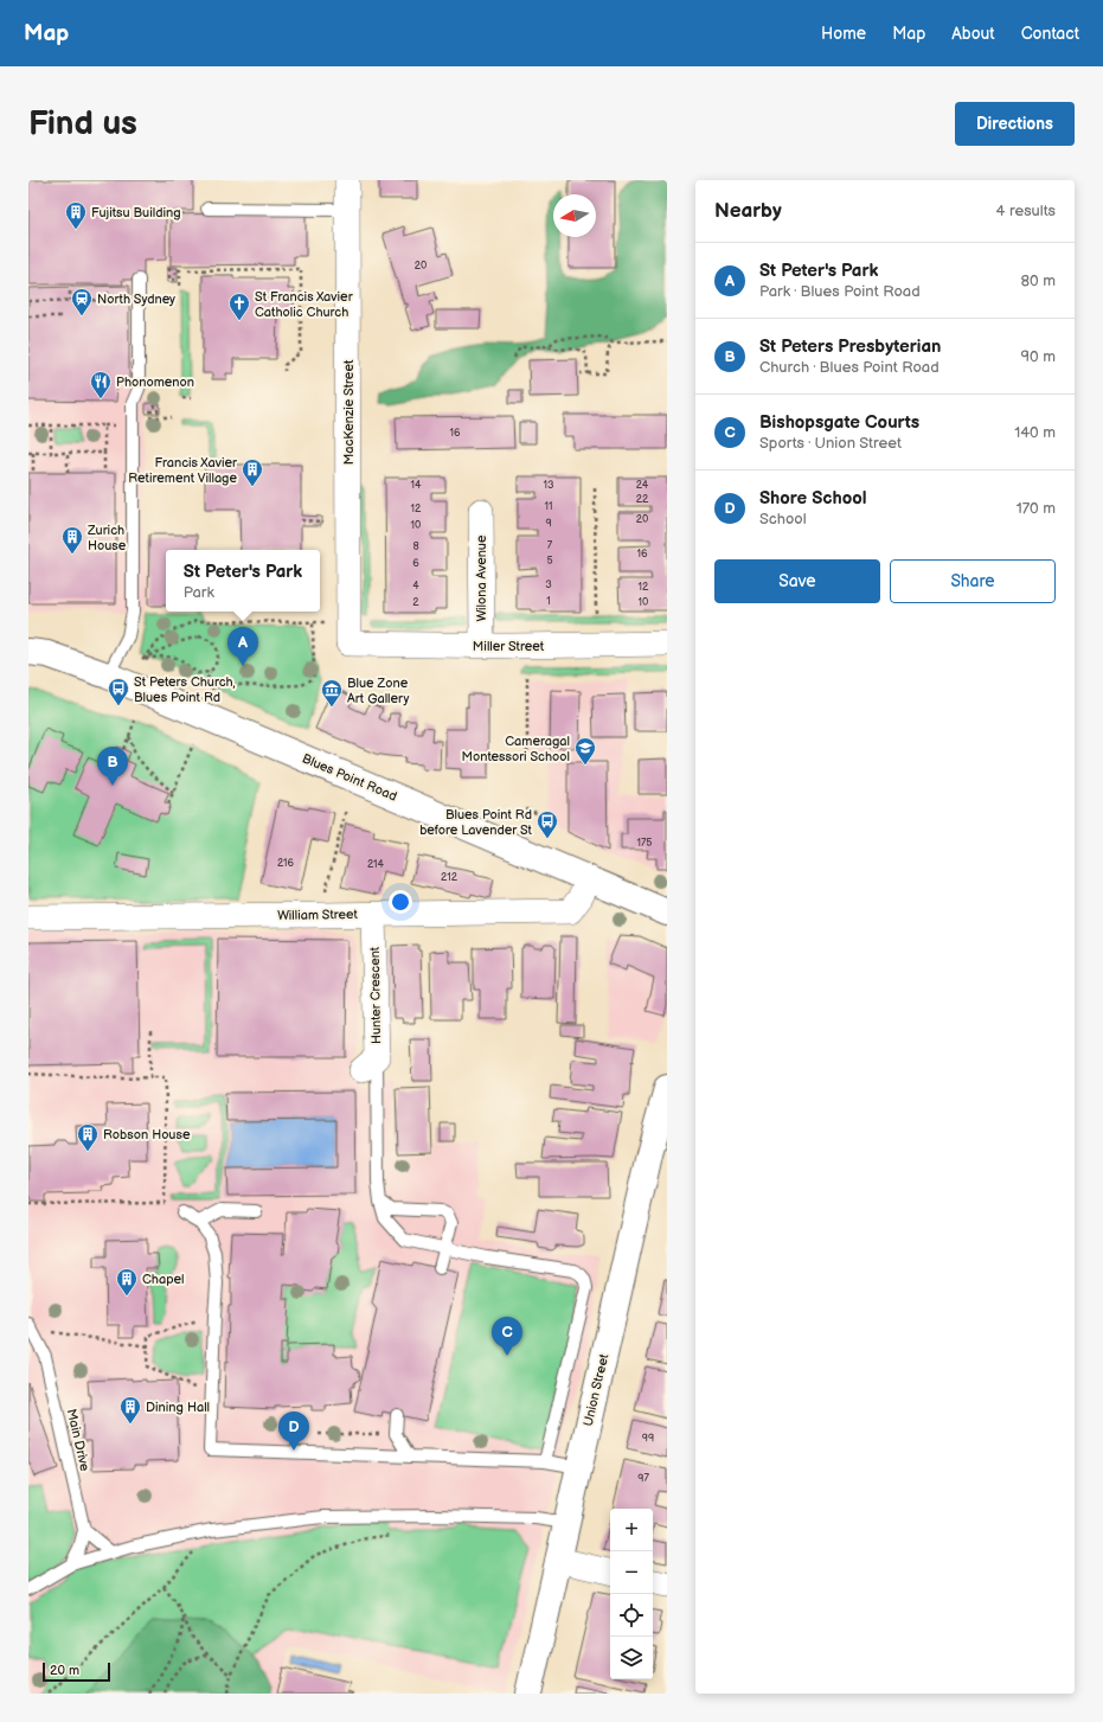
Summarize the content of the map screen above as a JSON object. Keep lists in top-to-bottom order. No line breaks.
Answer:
{"streets":{"street":["MacKenzie Street","Wilona Avenue","Miller Street","Blues Point Road","William Street","Hunter Crescent","Union Street"],"lane":["Main Drive"]},"crossings":[["MacKenzie Street","Miller Street"],["Wilona Avenue","Miller Street"],["Blues Point Road","William Street"],["William Street","Hunter Crescent"]],"places":{"building":["Fujitsu Building","Francis Xavier Retirement Village","Zurich House","Robson House","Chapel","Dining Hall"],"station":["North Sydney"],"church":["St Francis Xavier Catholic Church"],"restaurant":["Phonomenon"],"bus stop":["St Peters Church, Blues Point Rd","Blues Point Rd before Lavender St"],"museum":["Blue Zone Art Gallery"],"school or university":["Cameragal Montessori School"]},"house_numbers":["20","16","14","13","24","22","11","12","20","9","10","7","8","16","5","6","3","4","12","1","2","10","175","216","214","212","99","97"],"scale_bar":"20 m","north":"left","page":{"header":"Map","nav":["Home","Map","About","Contact"],"buttons":["Directions",["Save","Share"]],"title":"Find us","heading":["Nearby","4 results"],"list":[{"mark":"A","name":"St Peter's Park","note":"Park · Blues Point Road","value":"80 m"},{"mark":"B","name":"St Peters Presbyterian","note":"Church · Blues Point Road","value":"90 m"},{"mark":"C","name":"Bishopsgate Courts","note":"Sports · Union Street","value":"140 m"},{"mark":"D","name":"Shore School","note":"School","value":"170 m"}],"popup":["St Peter's Park","Park"],"pins":["A","B","C","D"],"map_buttons":["+","−"],"scale":"20 m"}}
